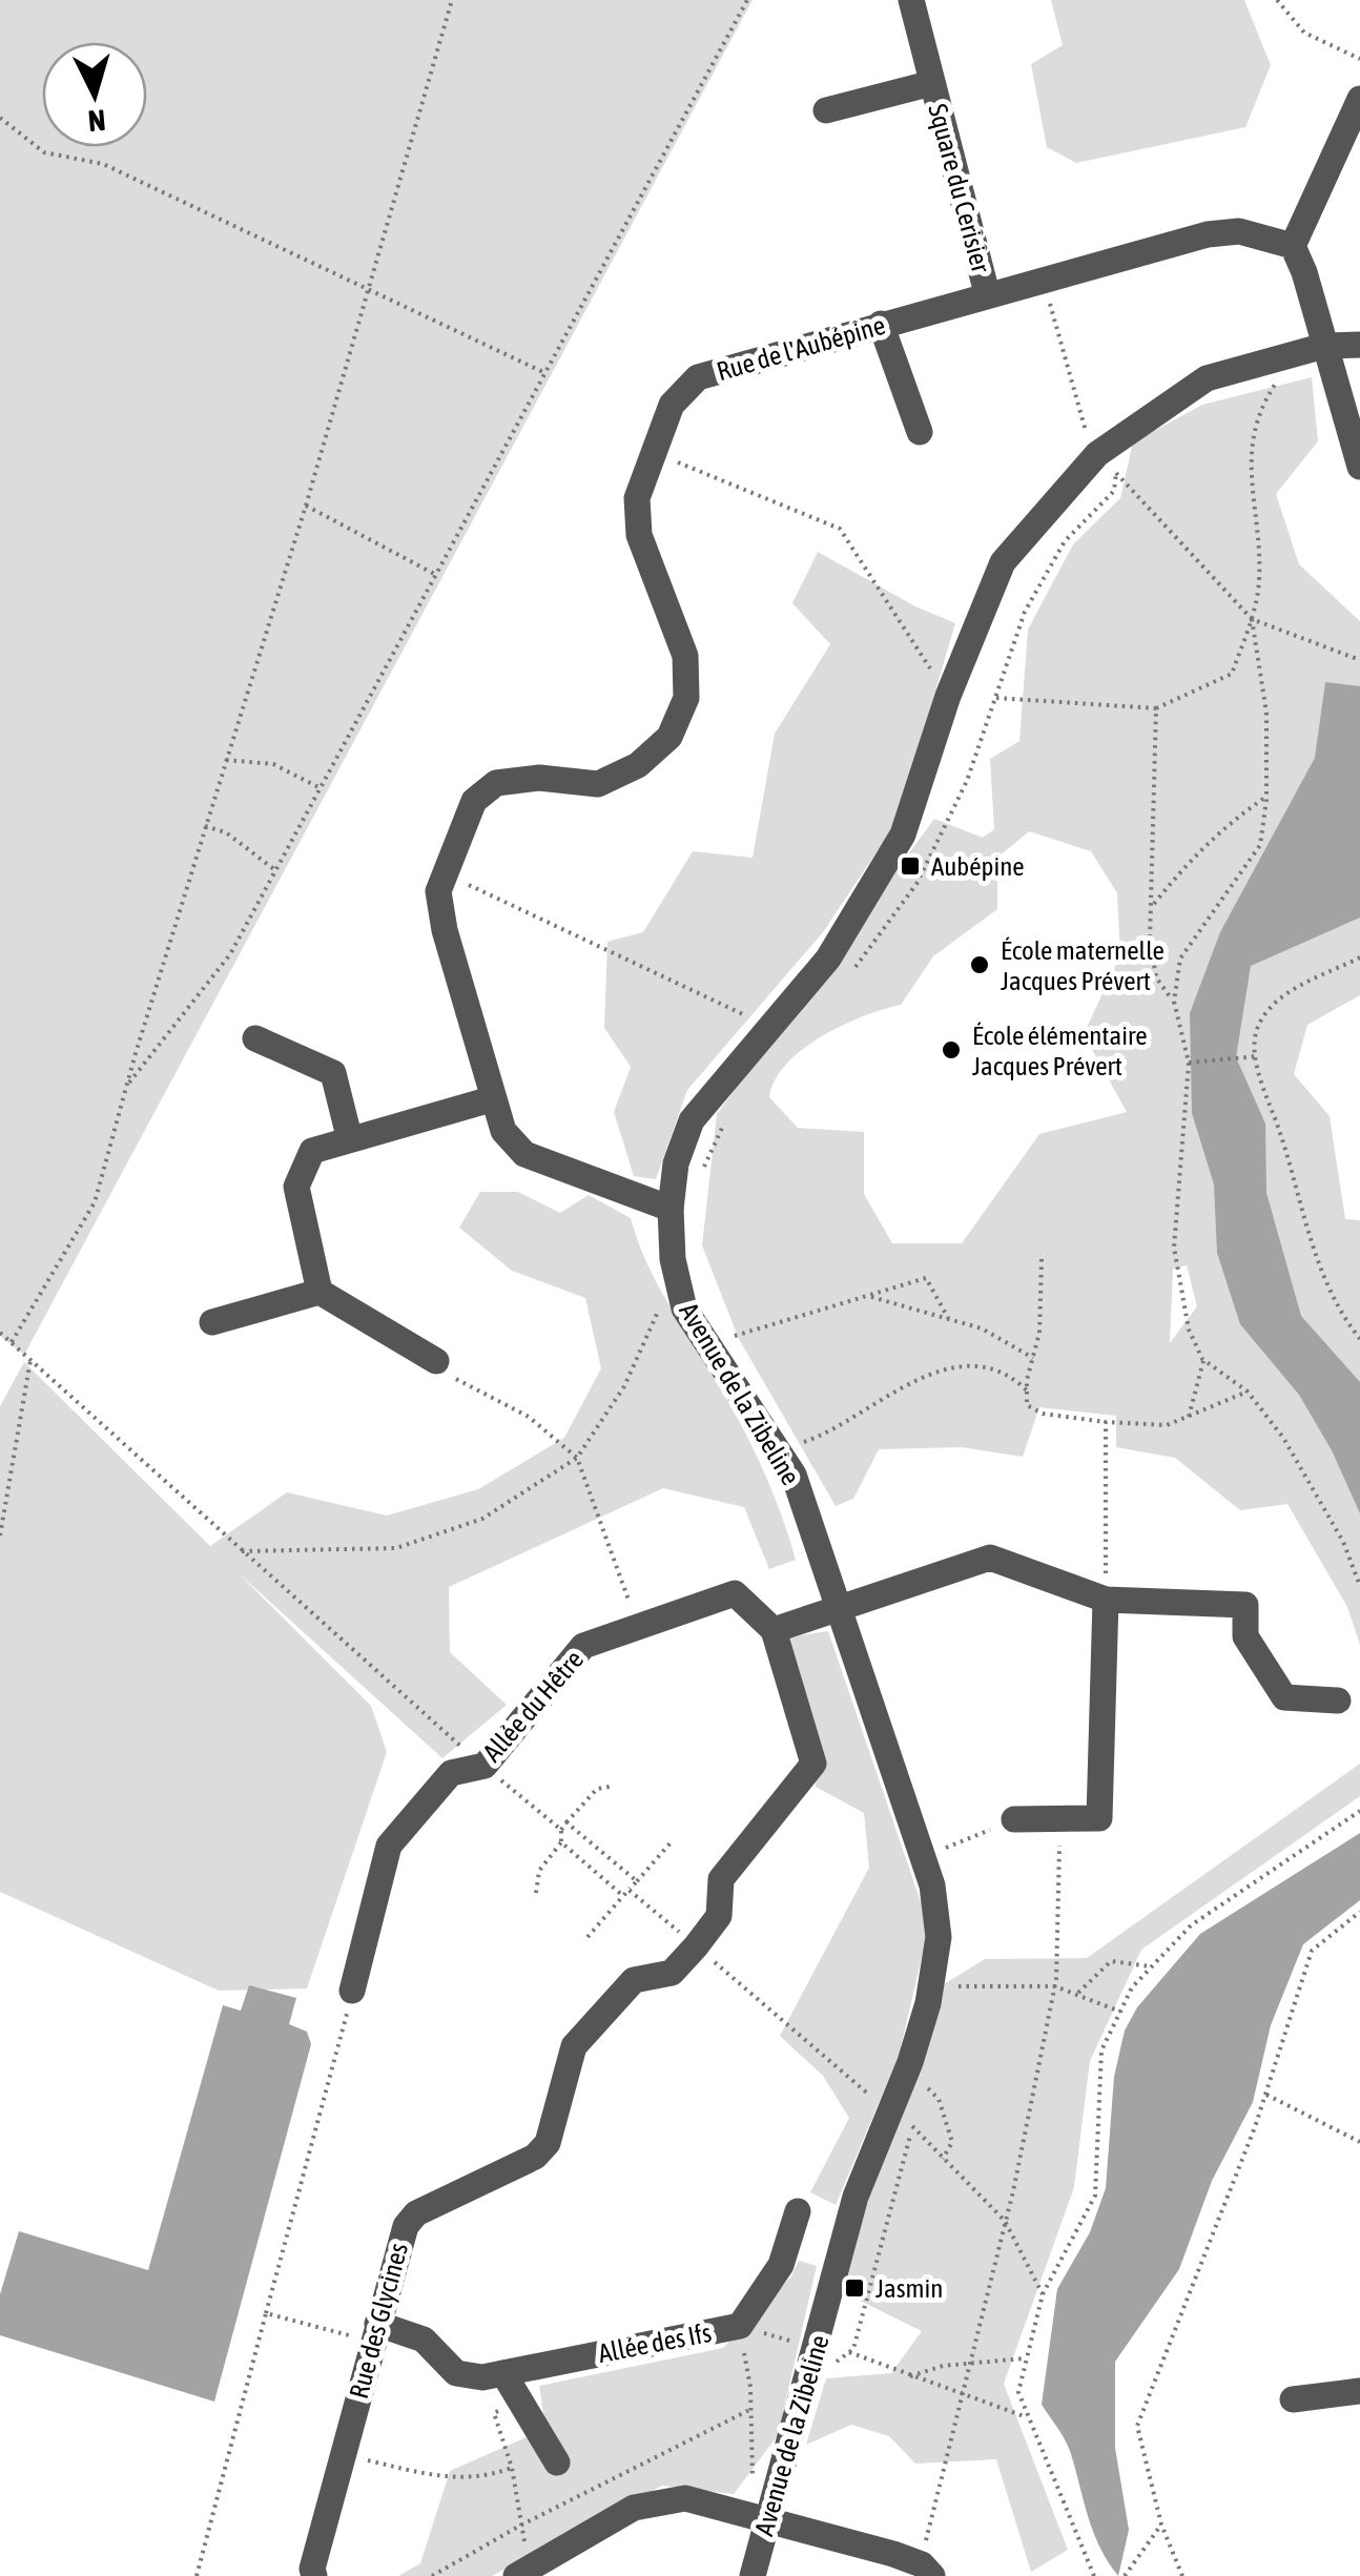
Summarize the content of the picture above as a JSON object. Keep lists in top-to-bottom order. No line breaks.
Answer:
{"streets":{"street":["Square du Cerisier","Rue de l'Aubépine","Avenue de la Zibeline","Allée du Hêtre","Rue des Glycines","Allée des Ifs"]},"crossings":[["Square du Cerisier","Rue de l'Aubépine"],["Rue de l'Aubépine","Avenue de la Zibeline"],["Allée du Hêtre","Rue des Glycines"],["Rue des Glycines","Allée des Ifs"]],"places":{"transit":["Aubépine","Jasmin"],"other":["École maternelle Jacques Prévert","École élémentaire Jacques Prévert"]},"north":"bottom"}
